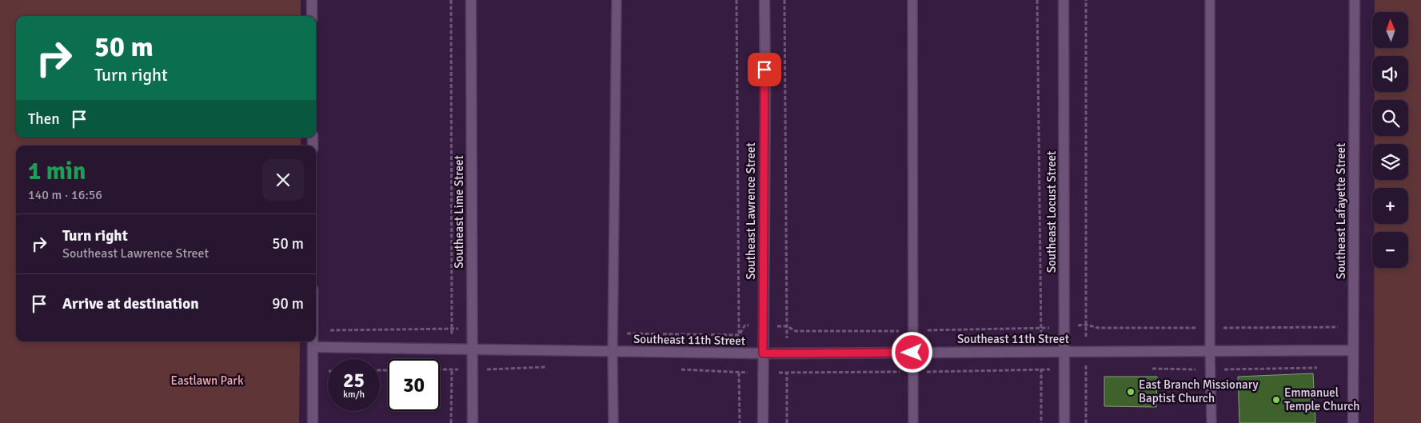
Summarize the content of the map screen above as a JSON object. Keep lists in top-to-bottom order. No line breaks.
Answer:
{"streets":{"street":["Southeast Lawrence Street","Southeast Lafayette Street","Southeast Lime Street","Southeast Locust Street","Southeast 11th Street"]},"crossings":[["Southeast Lawrence Street","Southeast 11th Street"],["Southeast Lafayette Street","Southeast 11th Street"],["Southeast Lime Street","Southeast 11th Street"],["Southeast Locust Street","Southeast 11th Street"]],"parks":["Eastlawn Park"],"places":["East Branch Missionary Baptist Church","Emmanuel Temple Church"],"north":"top","page":{"map_buttons":["+","−"],"turn":["50 m","Turn right"],"then":"Then","heading":["1 min","140 m · 16:56"],"list":[{"name":"Turn right","note":"Southeast Lawrence Street","value":"50 m"},{"name":"Arrive at destination","value":"90 m"}],"speed":"25 km/h","limit":"30"}}
